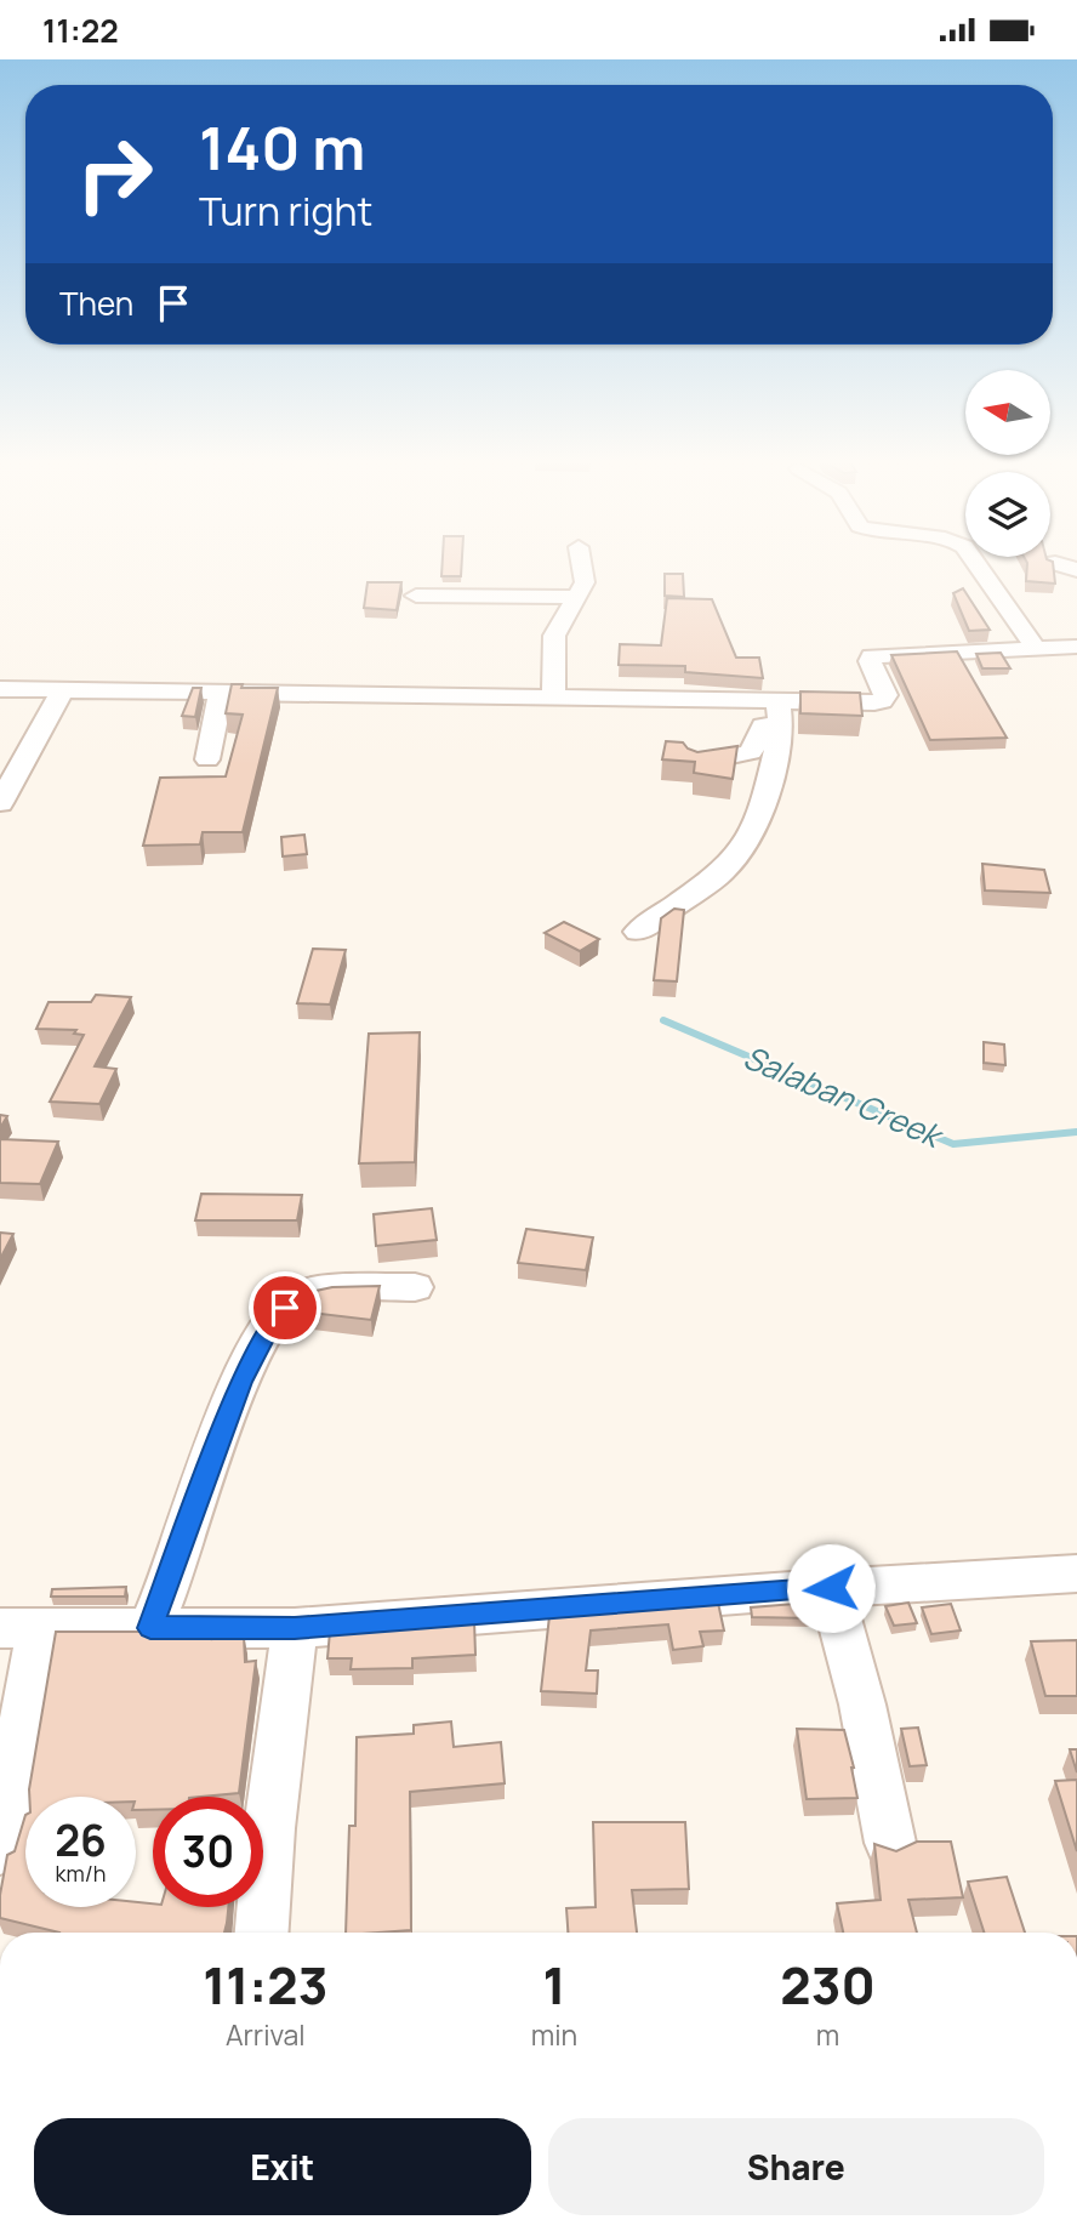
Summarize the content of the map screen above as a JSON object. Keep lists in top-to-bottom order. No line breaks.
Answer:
{"water":["Salaban Creek"],"north":"left","page":{"status":"11:22","turn":["140 m","Turn right"],"then":"Then","speed":"26 km/h","limit":"30","eta":["11:23","Arrival","1","min","230","m"],"buttons":["Exit","Share"]}}
